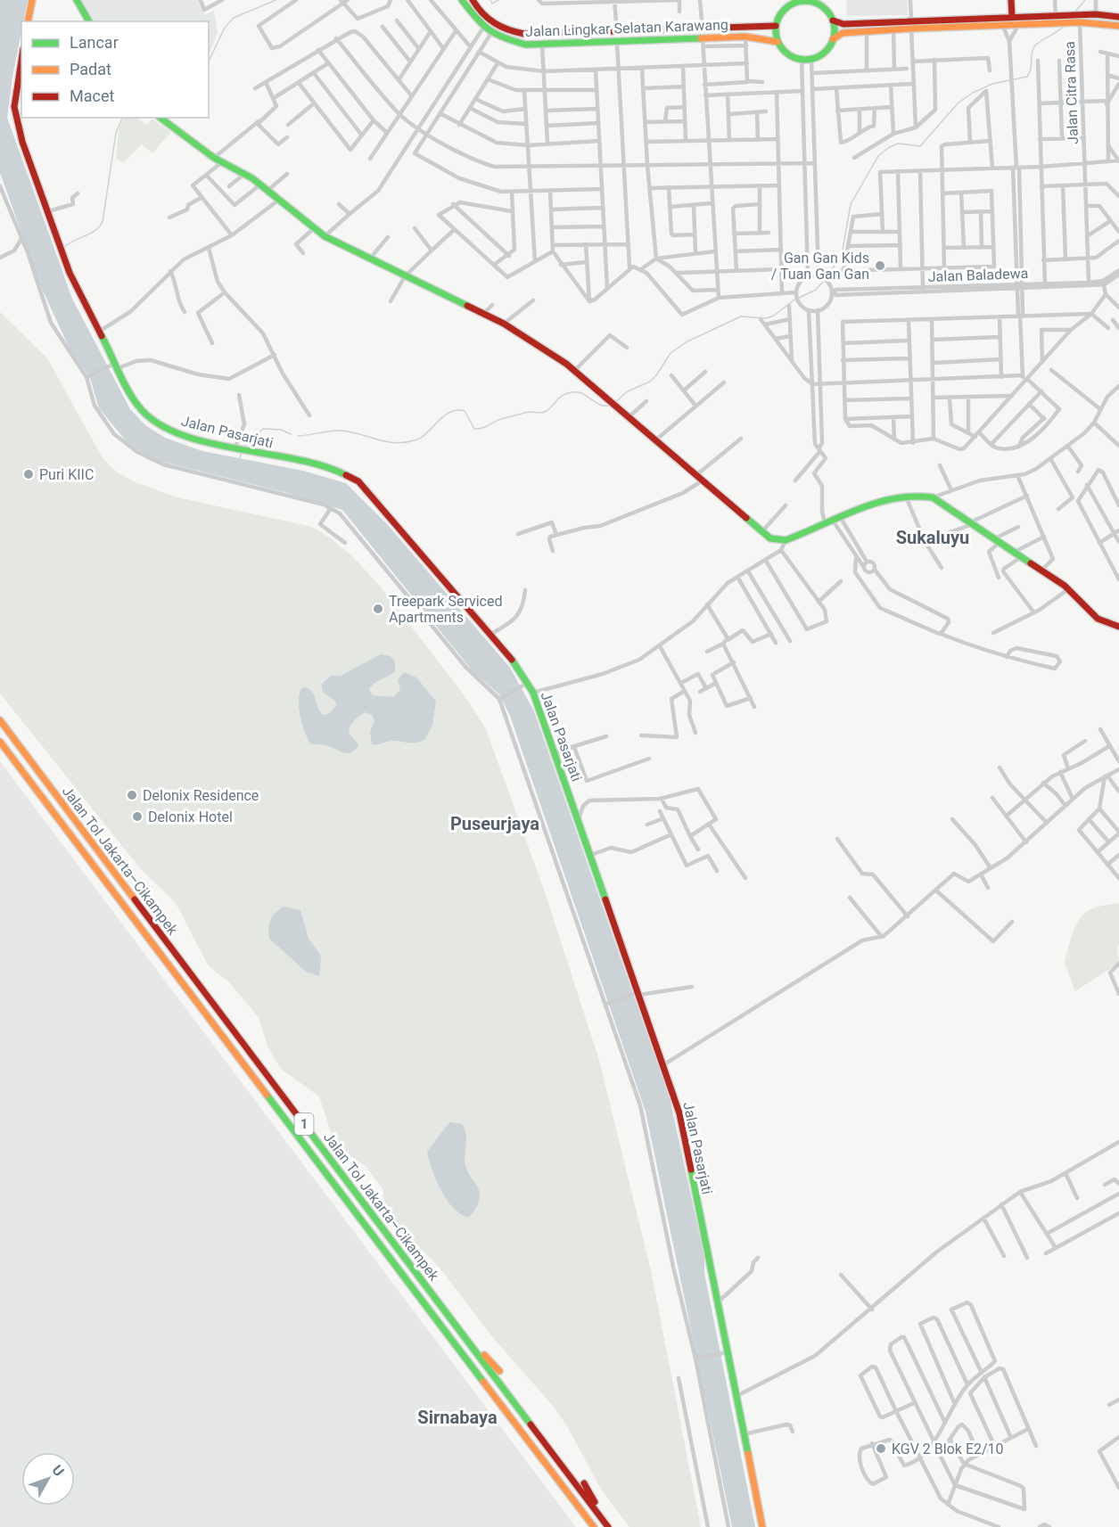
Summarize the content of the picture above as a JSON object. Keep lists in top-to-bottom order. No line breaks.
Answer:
{"streets":{"main road":["Jalan Lingkar Selatan Karawang","Jalan Pasarjati","Jalan Tol Jakarta–Cikampek","1"],"street":["Jalan Citra Rasa","Jalan Baladewa"]},"crossings":[["Jalan Citra Rasa","Jalan Baladewa"]],"districts":["Sukaluyu","Puseurjaya","Sirnabaya"],"places":["Gan Gan Kids / Tuan Gan Gan","Puri KIIC","Treepark Serviced Apartments","Delonix Residence","Delonix Hotel","KGV 2 Blok E2/10"],"legend":["Lancar","Padat","Macet"],"north":"top right"}
